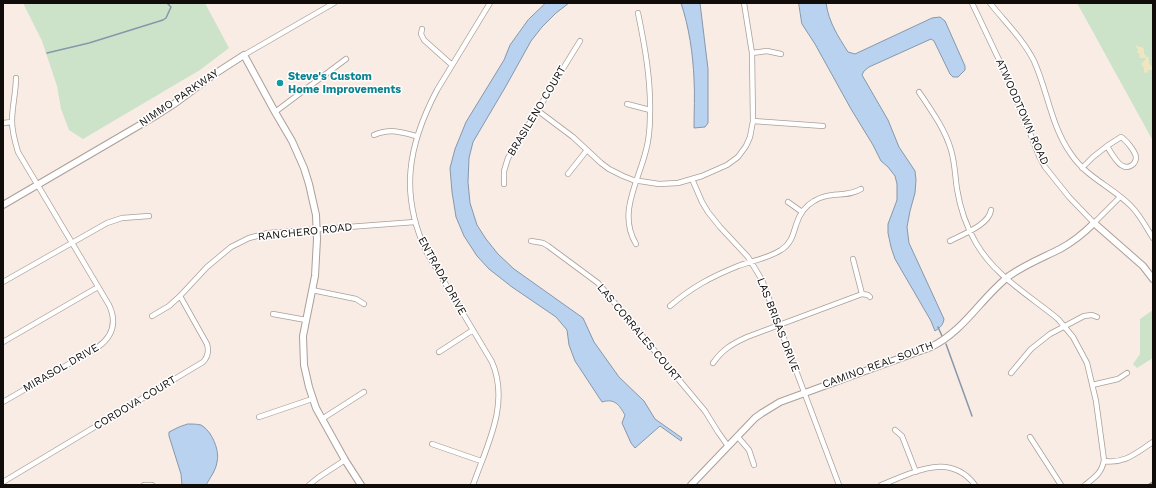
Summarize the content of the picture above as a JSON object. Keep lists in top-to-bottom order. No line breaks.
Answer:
{"streets":{"street":["NIMMO PARKWAY","BRASILENO COURT","ATWOODTOWN ROAD","RANCHERO ROAD","ENTRADA DRIVE","LAS BRISAS DRIVE","LAS CORRALES COURT","CAMINO REAL SOUTH","MIRASOL DRIVE","CORDOVA COURT"]},"crossings":[["NIMMO PARKWAY","MIRASOL DRIVE"],["ATWOODTOWN ROAD","CAMINO REAL SOUTH"],["RANCHERO ROAD","ENTRADA DRIVE"],["RANCHERO ROAD","CORDOVA COURT"],["LAS BRISAS DRIVE","CAMINO REAL SOUTH"],["LAS CORRALES COURT","CAMINO REAL SOUTH"]],"places":["Steve's Custom Home Improvements"]}
